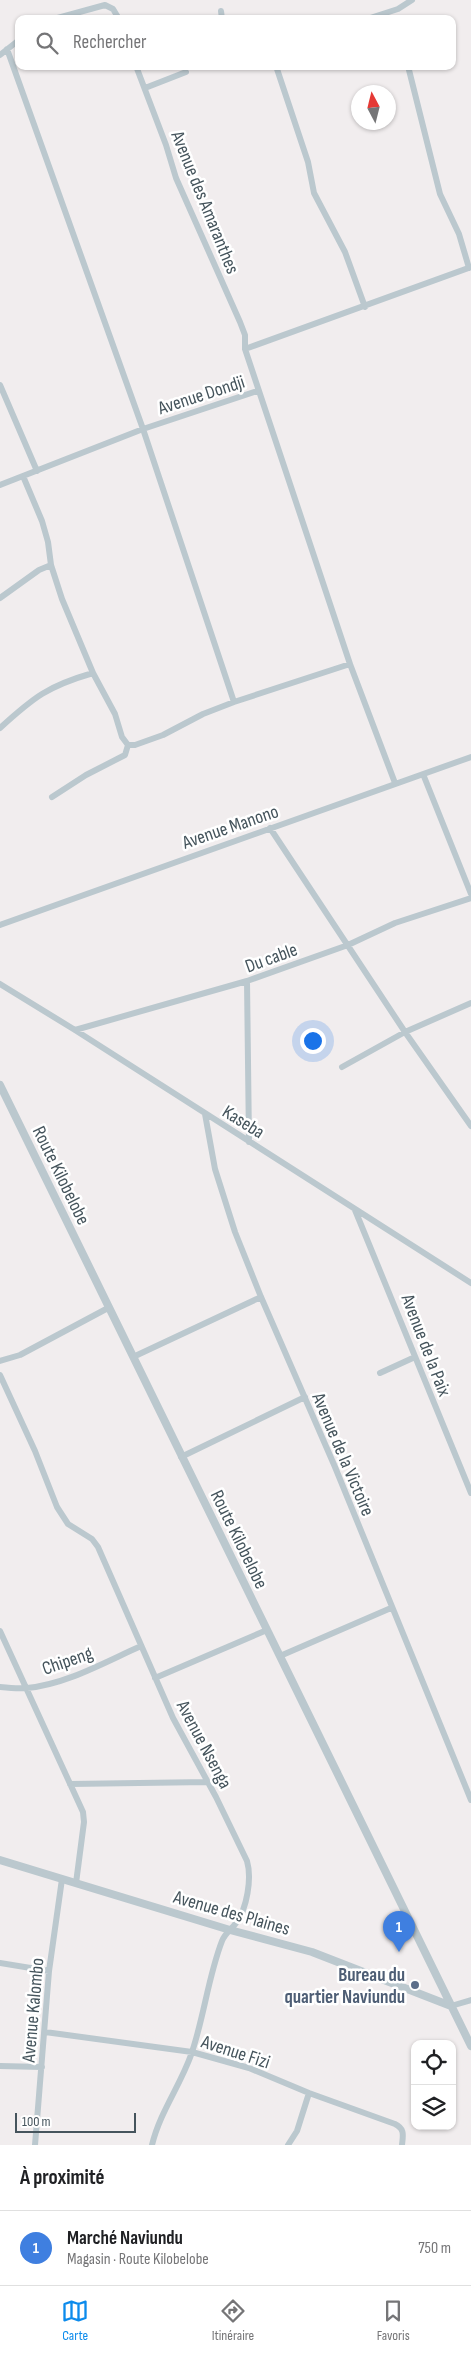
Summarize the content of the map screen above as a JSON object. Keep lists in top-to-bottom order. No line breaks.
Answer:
{"streets":{"street":["Avenue des Amaranthes","Avenue Dondji","Avenue Manono","Du cable","Kaseba","Route Kilobelobe","Avenue de la Paix","Avenue de la Victoire","Chipeng","Avenue Nsenga","Avenue des Plaines","Avenue Kalombo","Avenue Fizi"]},"crossings":[["Avenue des Amaranthes","Avenue Dondji"],["Du cable","Kaseba"],["Kaseba","Avenue de la Paix"],["Kaseba","Avenue de la Victoire"],["Route Kilobelobe","Avenue des Plaines"],["Chipeng","Avenue Nsenga"],["Avenue Nsenga","Avenue des Plaines"],["Avenue Nsenga","Avenue Fizi"],["Avenue des Plaines","Avenue Kalombo"],["Avenue Kalombo","Avenue Fizi"]],"places":["Bureau du quartier Naviundu"],"scale_bar":"100 m","north":"top","page":{"search":"Rechercher","pins":"1","scale":"100 m","heading":"À proximité","list":[{"mark":"1","name":"Marché Naviundu","note":"Magasin · Route Kilobelobe","value":"750 m"}],"nav":["Carte","Itinéraire","Favoris"]}}
